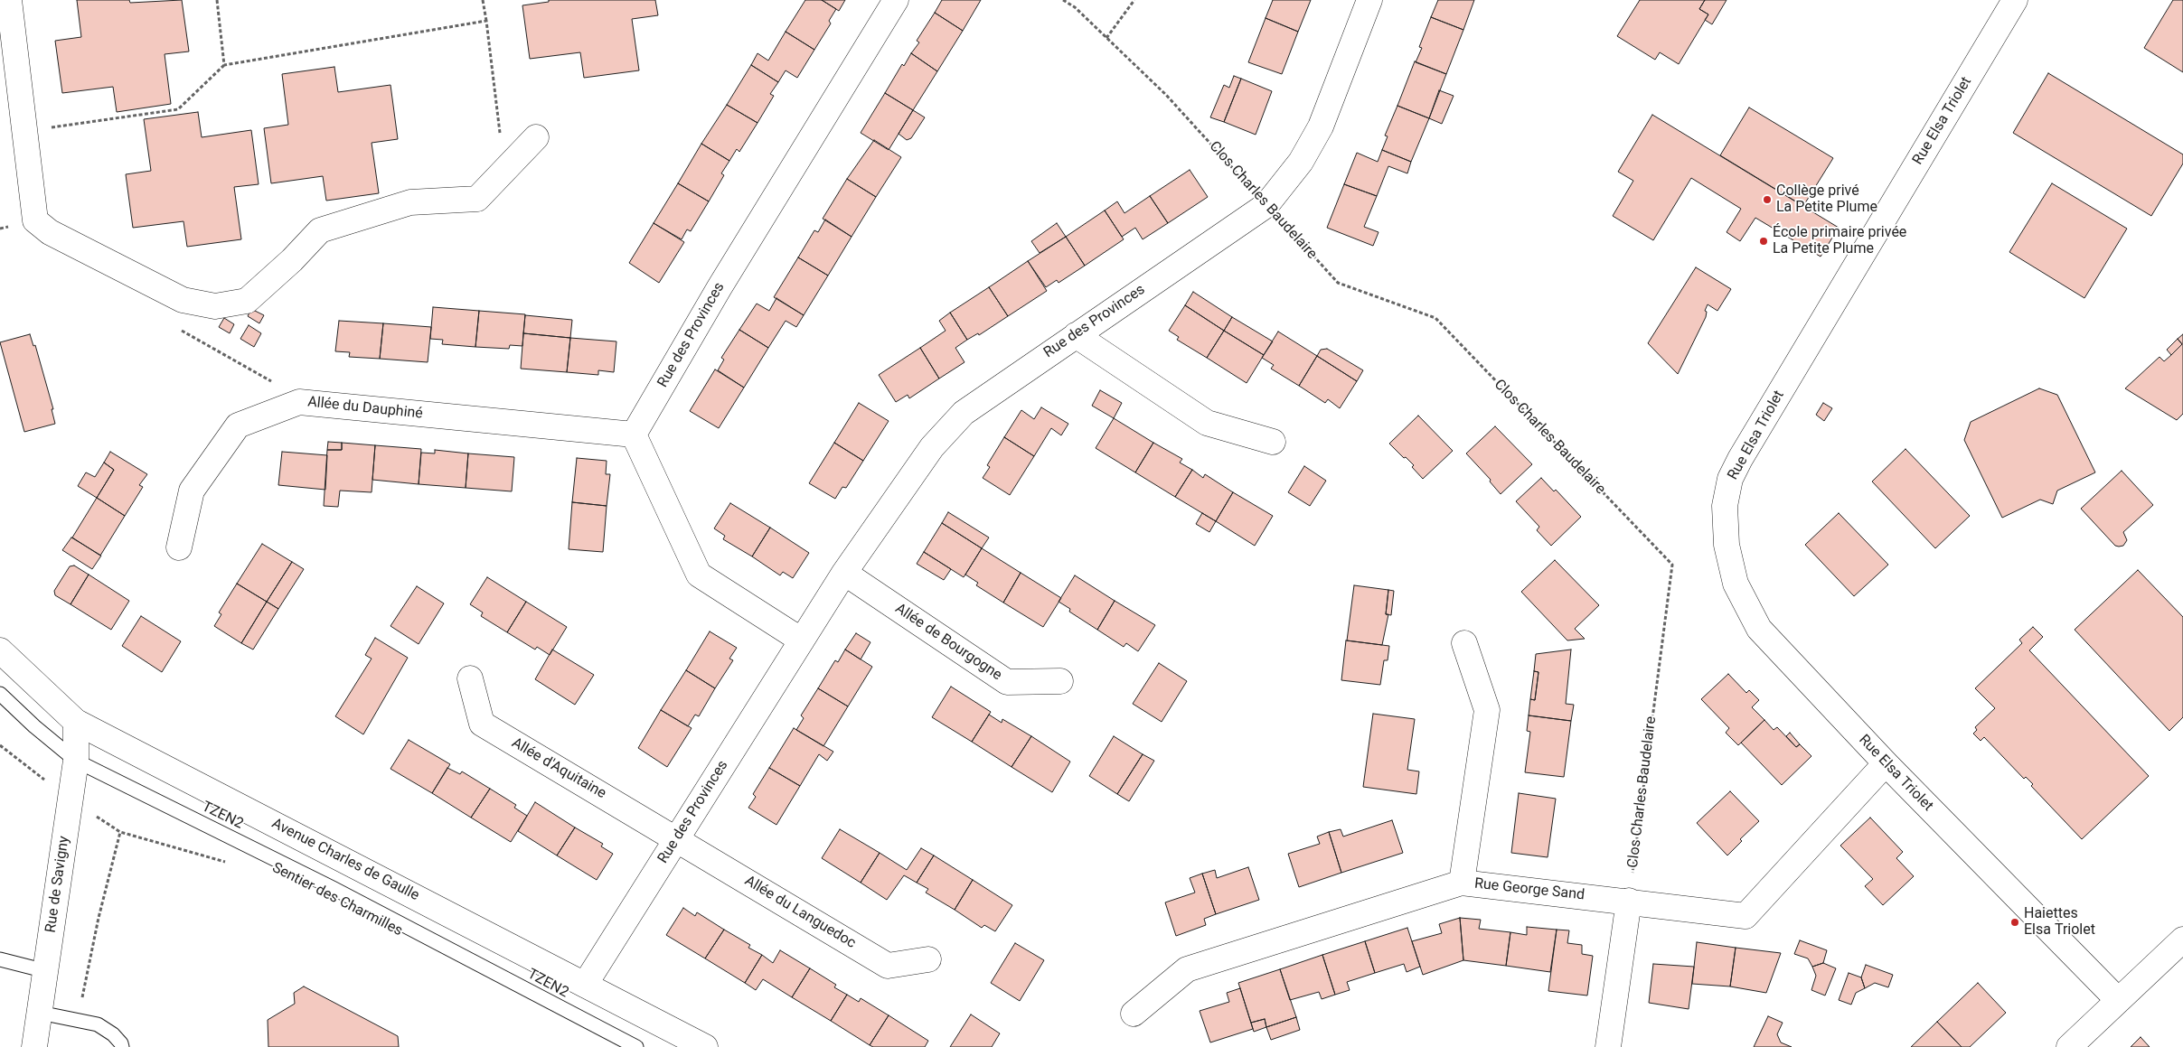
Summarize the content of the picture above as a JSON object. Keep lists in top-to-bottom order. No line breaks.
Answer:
{"streets":{"street":["Rue Elsa Triolet","Rue des Provinces","Allée du Dauphiné","Allée de Bourgogne","Allée d'Aquitaine","Avenue Charles de Gaulle","Rue de Savigny","Rue George Sand","Allée du Languedoc"],"lane":["TZEN2"],"path":["Clos Charles Baudelaire"]},"crossings":[["Rue Elsa Triolet","Rue George Sand"],["Clos Charles Baudelaire","Rue des Provinces"],["Clos Charles Baudelaire","Rue George Sand"],["Rue des Provinces","Allée du Dauphiné"],["Rue des Provinces","Allée de Bourgogne"],["Rue des Provinces","Allée d'Aquitaine"],["Rue des Provinces","Avenue Charles de Gaulle"],["Rue des Provinces","Allée du Languedoc"],["Allée d'Aquitaine","Allée du Languedoc"],["TZEN2","Rue de Savigny"],["Avenue Charles de Gaulle","Rue de Savigny"]],"places":["Collège privé La Petite Plume","École primaire privée La Petite Plume","Haiettes Elsa Triolet"]}
